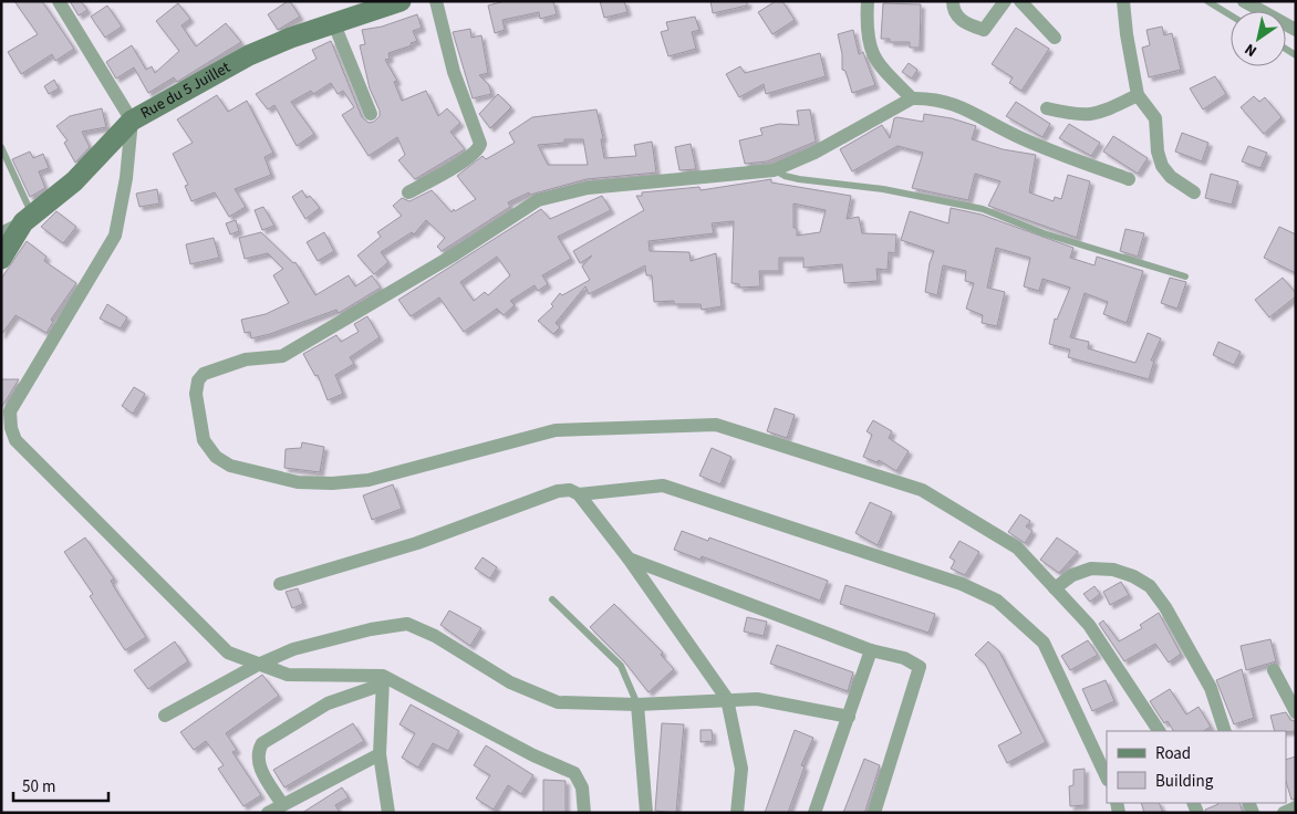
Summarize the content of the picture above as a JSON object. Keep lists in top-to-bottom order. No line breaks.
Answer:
{"streets":{"street":["Rue du 5 Juillet"]},"legend":["Road","Building"],"scale_bar":"50 m","north":"bottom left"}
